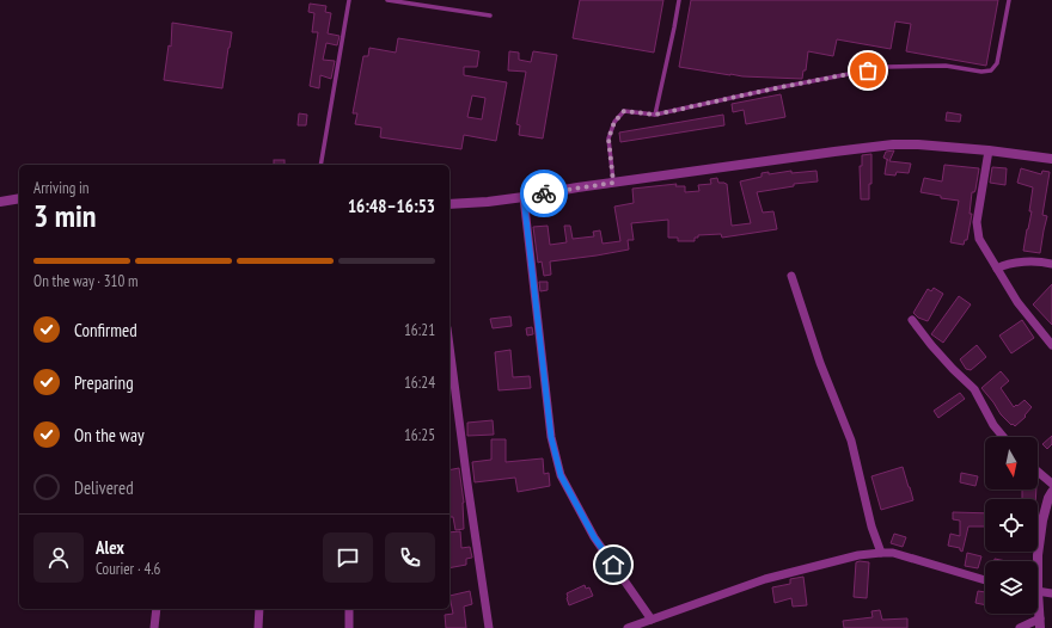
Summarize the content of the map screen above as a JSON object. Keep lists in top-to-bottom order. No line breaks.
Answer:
{"north":"bottom","page":{"heading":["3 min","Arriving in","16:48–16:53"],"panel":["Alex","Courier · 4.6"],"bar":"On the way · 310 m","list":[["Confirmed","16:21"],["Preparing","16:24"],["On the way","16:25"],"Delivered"]}}
